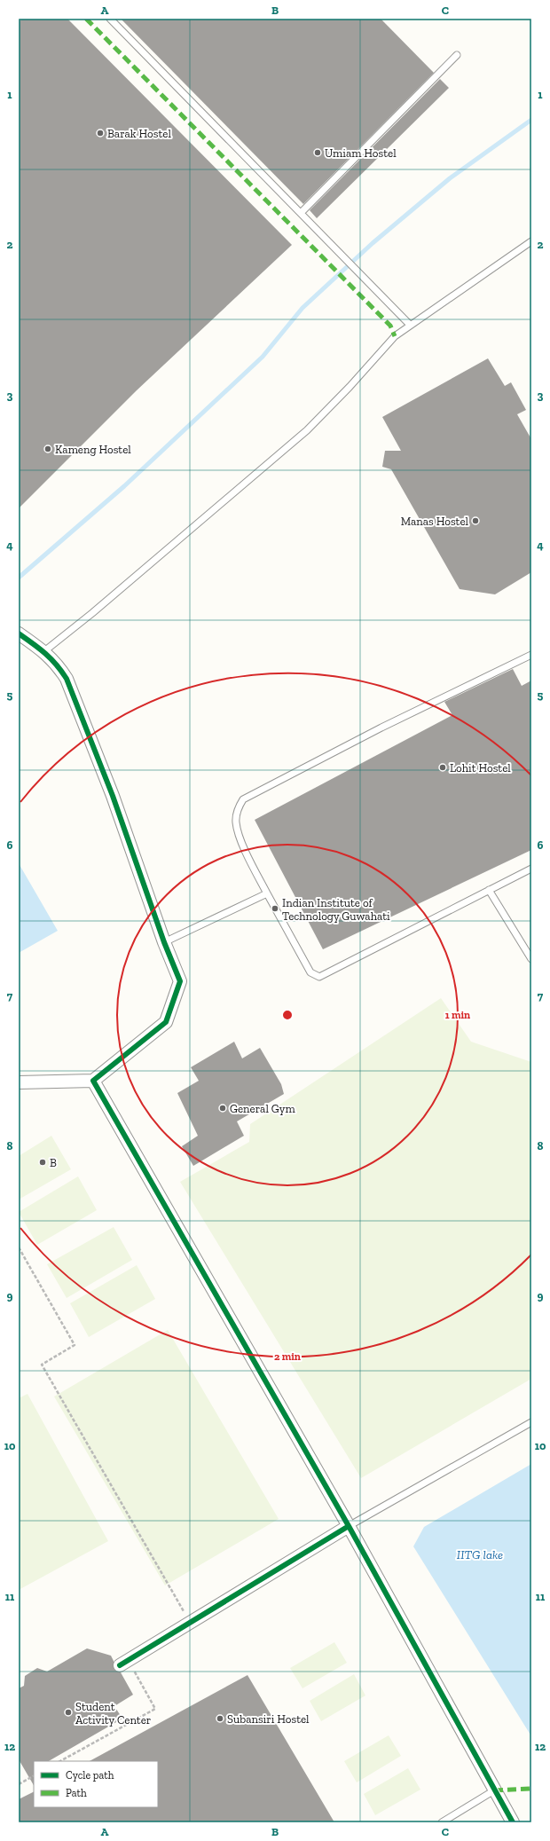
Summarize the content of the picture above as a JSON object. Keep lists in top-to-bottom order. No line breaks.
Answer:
{"water":["IITG lake"],"places":["Barak Hostel","Umiam Hostel","Kameng Hostel","Manas Hostel","Lohit Hostel","Indian Institute of Technology Guwahati","General Gym","B","Student Activity Center","Subansiri Hostel"],"legend":["Cycle path","Path"],"grid":{"columns":["A","B","C"],"rows":["1","2","3","4","5","6","7","8","9","10","11","12"]},"rings":["1 min","2 min"]}
